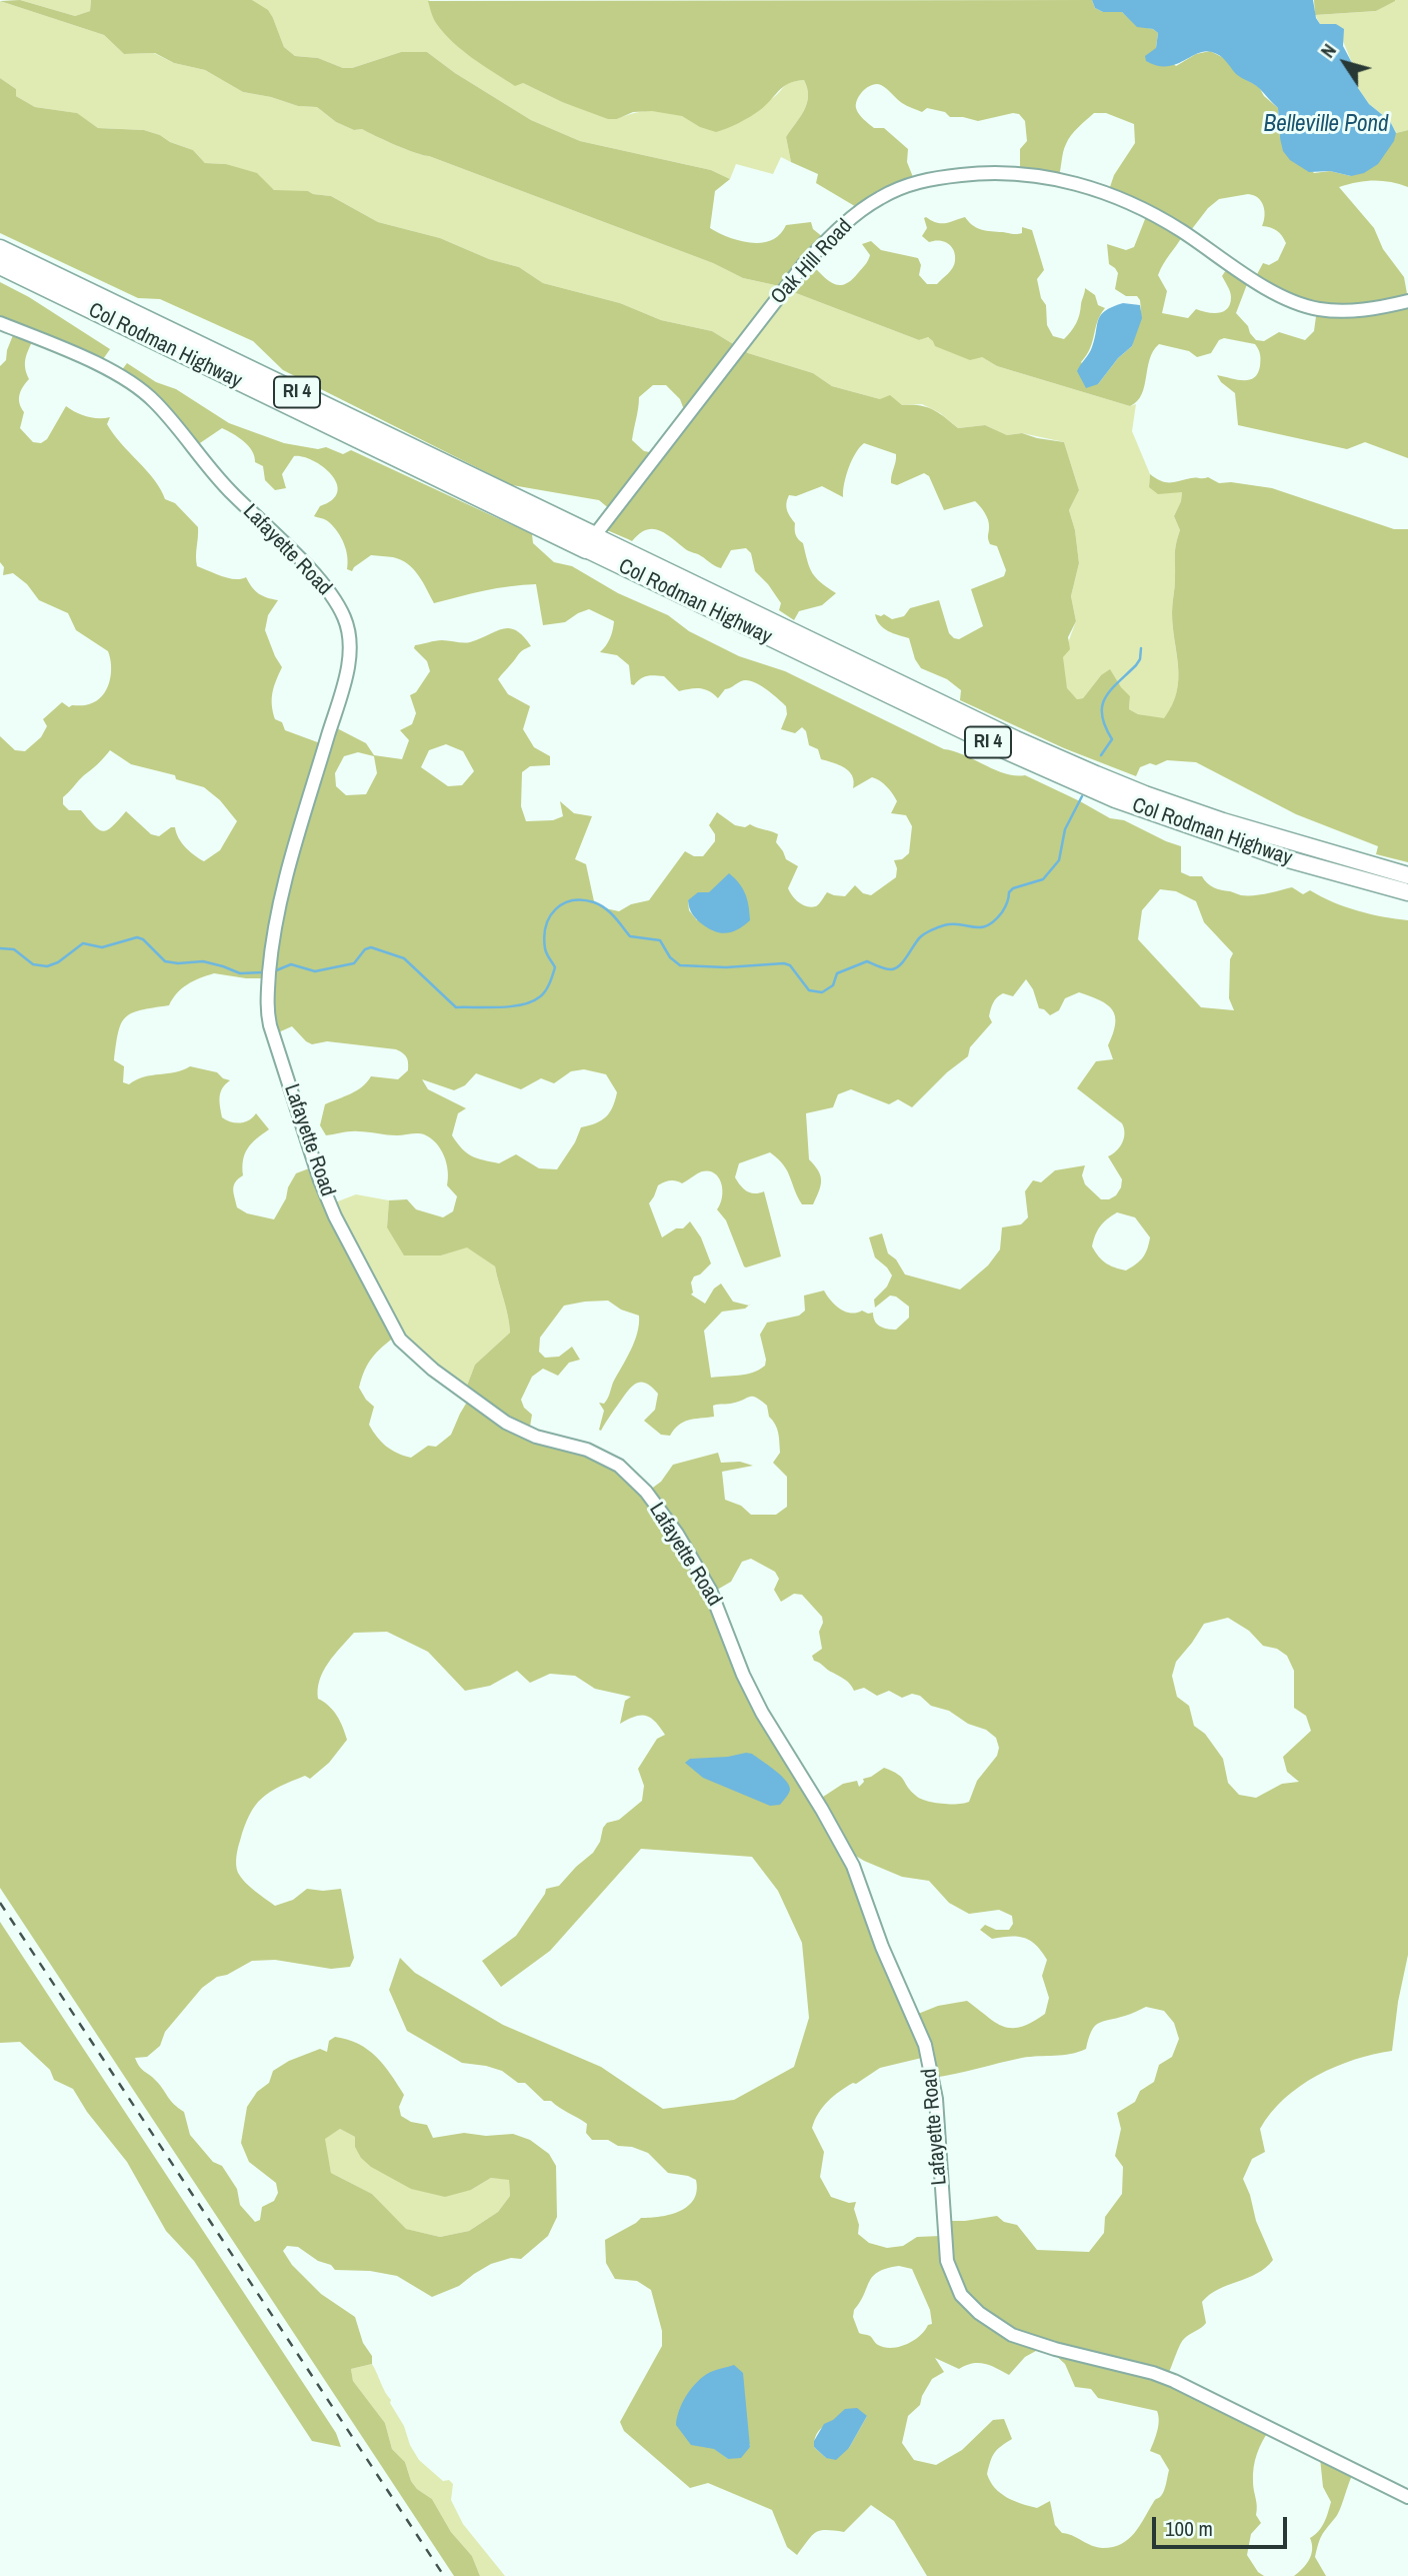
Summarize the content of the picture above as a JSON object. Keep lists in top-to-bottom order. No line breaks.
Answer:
{"streets":{"highway":["Col Rodman Highway","RI 4"],"street":["Oak Hill Road","Lafayette Road"]},"crossings":[["Oak Hill Road","Col Rodman Highway"]],"water":["Belleville Pond"],"scale_bar":"100 m","north":"top left"}
